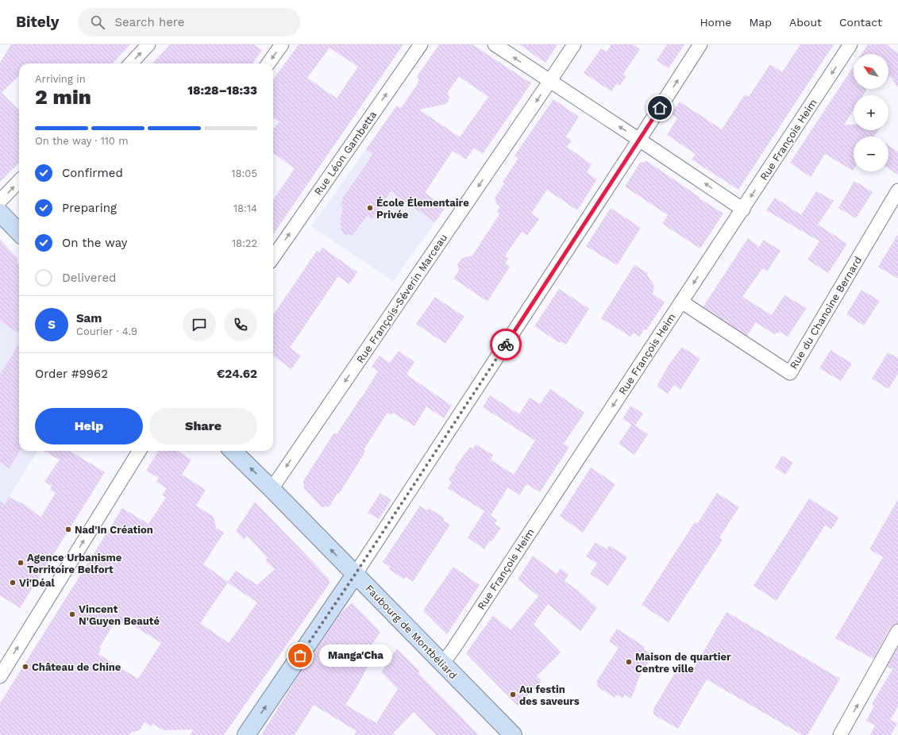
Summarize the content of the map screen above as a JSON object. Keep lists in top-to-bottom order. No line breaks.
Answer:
{"streets":{"main road":["Faubourg de Montbéliard"],"street":["Rue François Heim","Rue Léon Gambetta","Rue François-Séverin Marceau","Rue du Chanoine Bernard"]},"crossings":[["Rue François Heim","Rue du Chanoine Bernard"],["Rue François Heim","Faubourg de Montbéliard"],["Rue François-Séverin Marceau","Faubourg de Montbéliard"]],"one_way":["Rue François Heim","Rue Léon Gambetta","Faubourg de Montbéliard"],"places":["École Élementaire Privée","Nad'In Création","Agence Urbanisme Territoire Belfort","Vi'Déal","Vincent N'Guyen Beauté","Manga'Cha","Maison de quartier Centre ville","Château de Chine","Au festin des saveurs"],"north":"top left","page":{"header":"Bitely","search":"Search here","nav":["Home","Map","About","Contact"],"map_buttons":["+","−"],"heading":["2 min","Arriving in","18:28–18:33"],"panel":["Sam","Courier · 4.9","Order #9962","€24.62"],"bar":"On the way · 110 m","list":[["Confirmed","18:05"],["Preparing","18:14"],["On the way","18:22"],"Delivered"],"round":"S","buttons":["Help","Share"],"bubble":"Manga'Cha"}}
